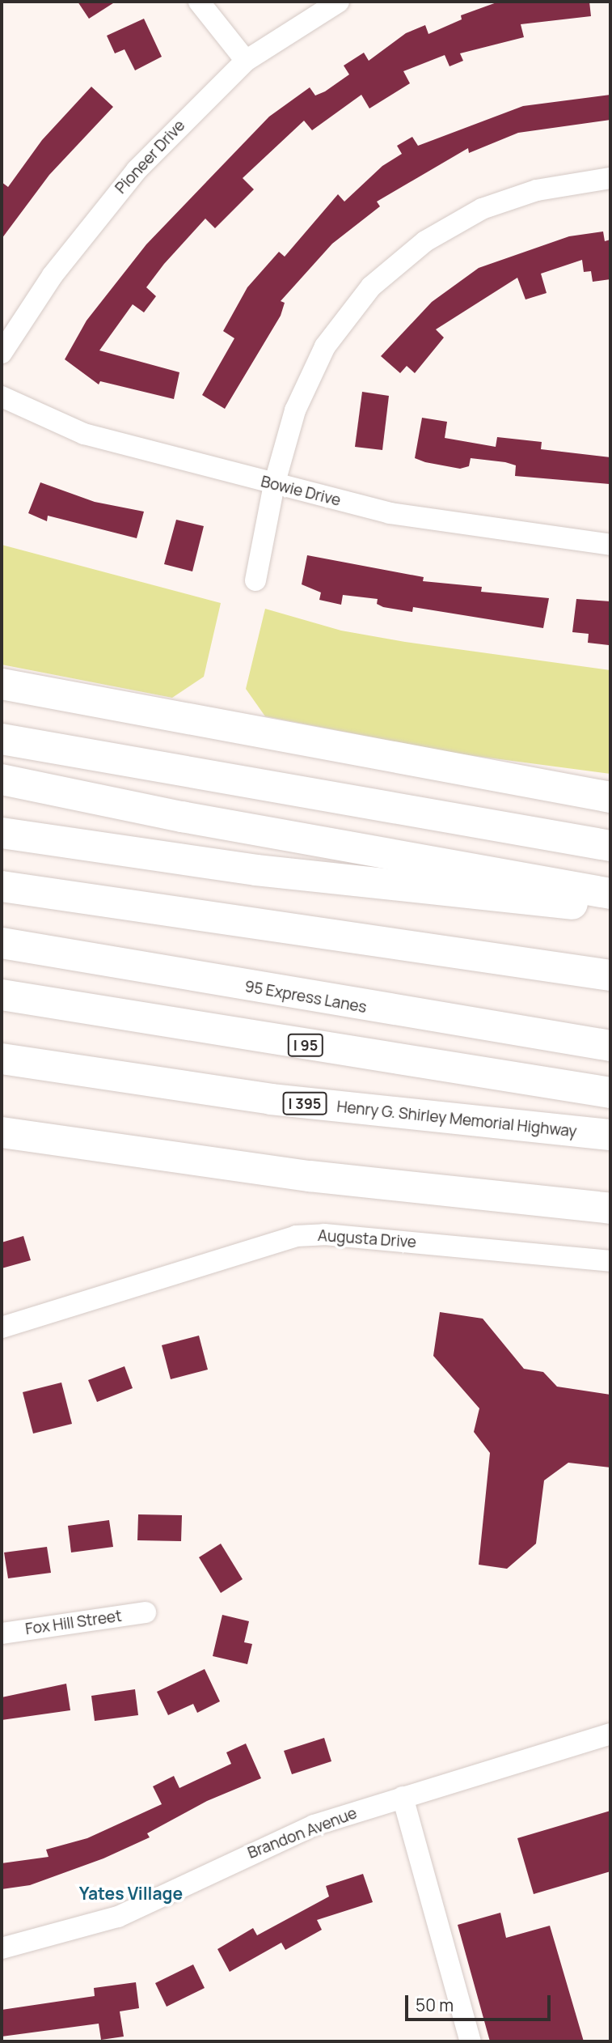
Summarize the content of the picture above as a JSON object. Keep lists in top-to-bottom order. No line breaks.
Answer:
{"streets":{"highway":["95 Express Lanes","I 95","I 395","Henry G. Shirley Memorial Highway"],"street":["Pioneer Drive","Bowie Drive","Augusta Drive","Fox Hill Street","Brandon Avenue"]},"districts":["Yates Village"],"scale_bar":"50 m"}
